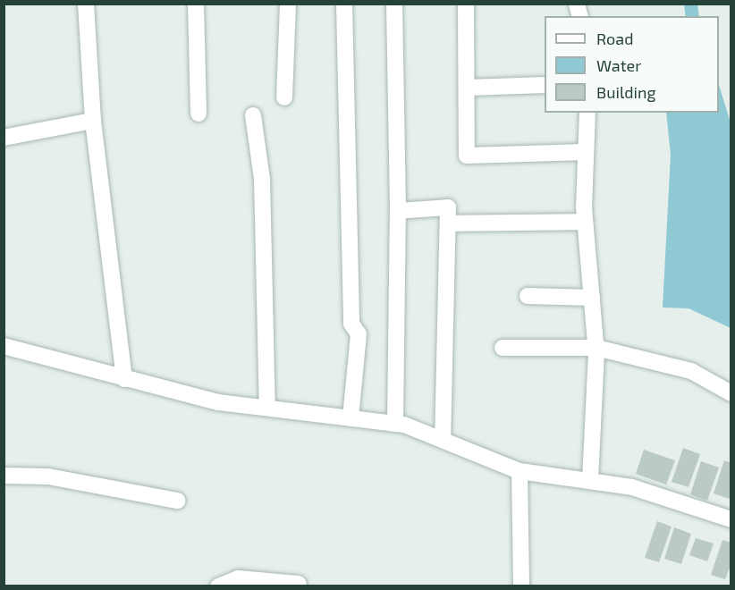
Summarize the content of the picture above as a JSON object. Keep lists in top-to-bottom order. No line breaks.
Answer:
{"legend":["Road","Water","Building"]}
